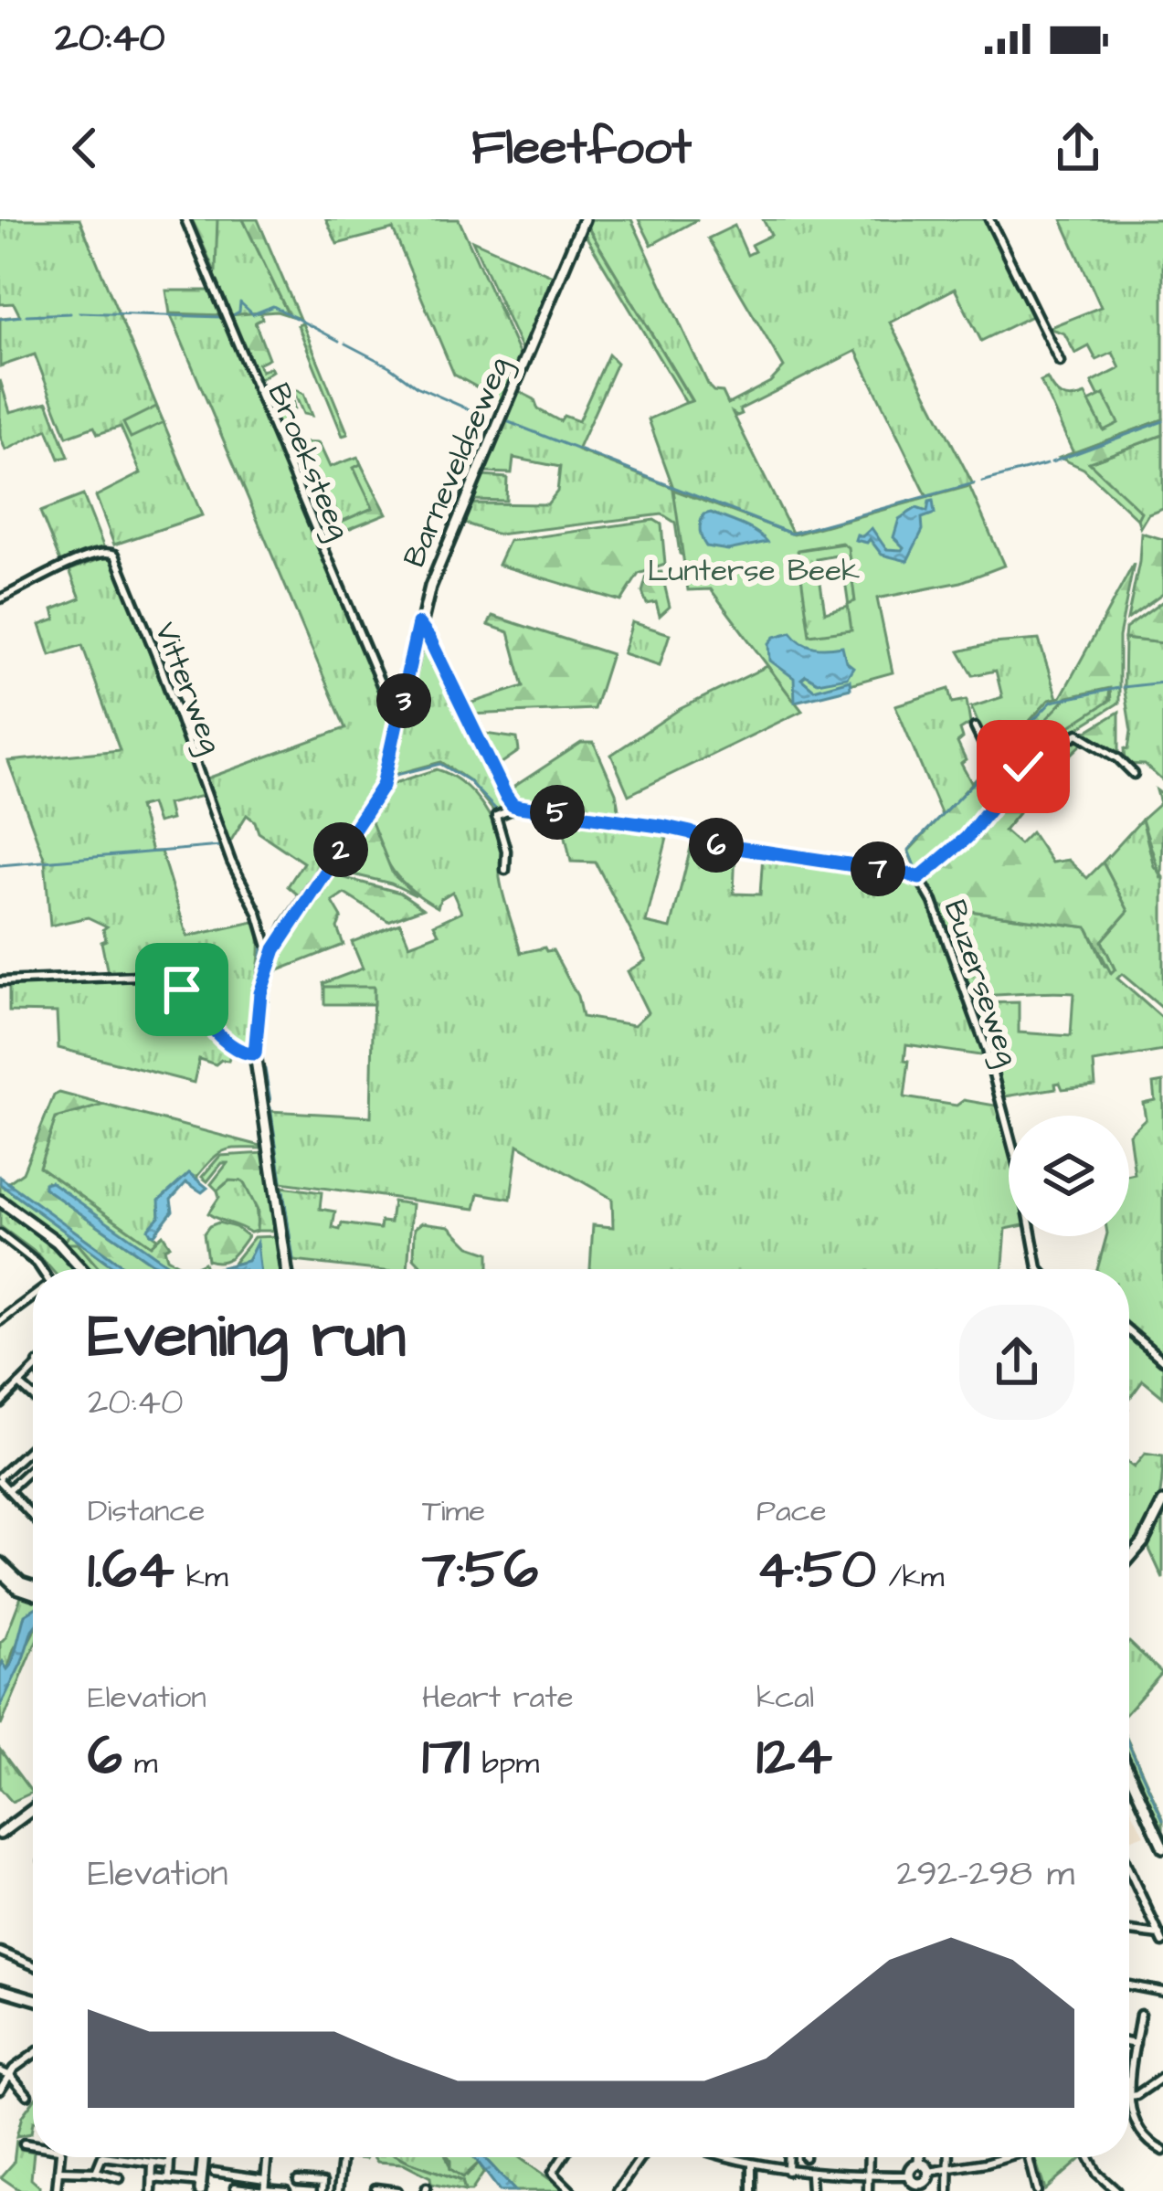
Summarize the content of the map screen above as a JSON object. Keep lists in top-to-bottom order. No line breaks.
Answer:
{"streets":{"main road":["Barneveldseweg"],"street":["Broeksteeg","Vitterweg","Buzerseweg"]},"crossings":[["Broeksteeg","Barneveldseweg"],["Barneveldseweg","Vitterweg"]],"parks":["Lunterse Beek"],"page":{"status":"20:40","header":"Fleetfoot","pins":["3","5","6","2","7"],"heading":["Evening run","20:40"],"stats":[["Distance","1.64 km"],["Time","7:56"],["Pace","4:50 /km"],["Elevation","6 m"],["Heart rate","171 bpm"],["kcal","124"]],"chart":["Elevation","292–298 m"]}}
